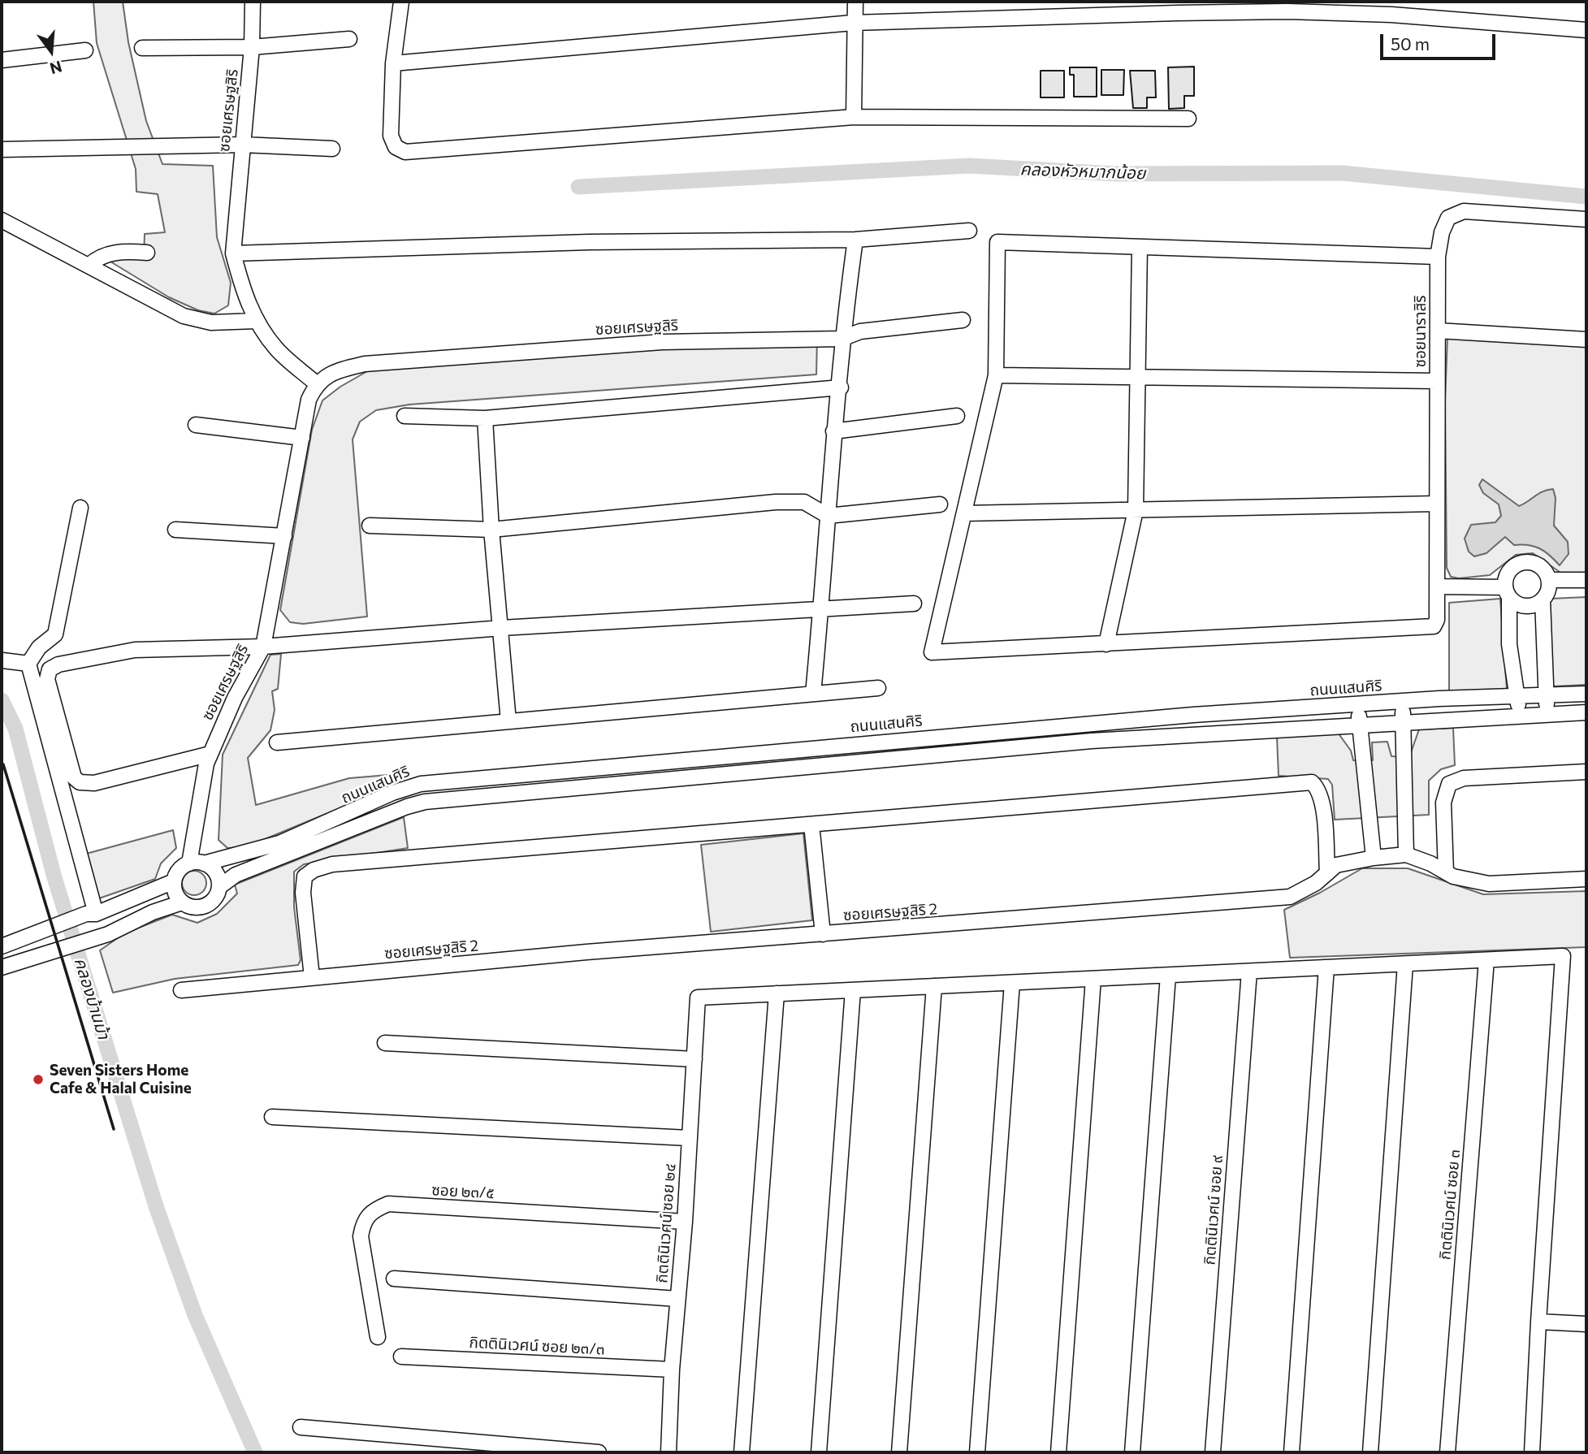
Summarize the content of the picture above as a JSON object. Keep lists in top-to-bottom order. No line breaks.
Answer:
{"streets":{"street":["ซอยเศรษฐสิริ","ซอยนาราสิริ","ถนนแสนศิริ","ซอยเศรษฐสิริ 2","ซอย ๒๓/๕","กิตตินิเวศน์ ซอย ๓","กิตตินิเวศน์ ซอย ๙","กิตตินิเวศน์ ซอย ๒๔","กิตตินิเวศน์ ซอย ๒๓/๓"]},"crossings":[["ซอยเศรษฐสิริ","ถนนแสนศิริ"],["ซอย ๒๓/๕","กิตตินิเวศน์ ซอย ๒๔"],["กิตตินิเวศน์ ซอย ๒๔","กิตตินิเวศน์ ซอย ๒๓/๓"]],"water":["คลองหัวหมากน้อย","คลองบ้านม้า"],"places":["Seven Sisters Home Cafe & Halal Cuisine"],"scale_bar":"50 m","north":"bottom"}
